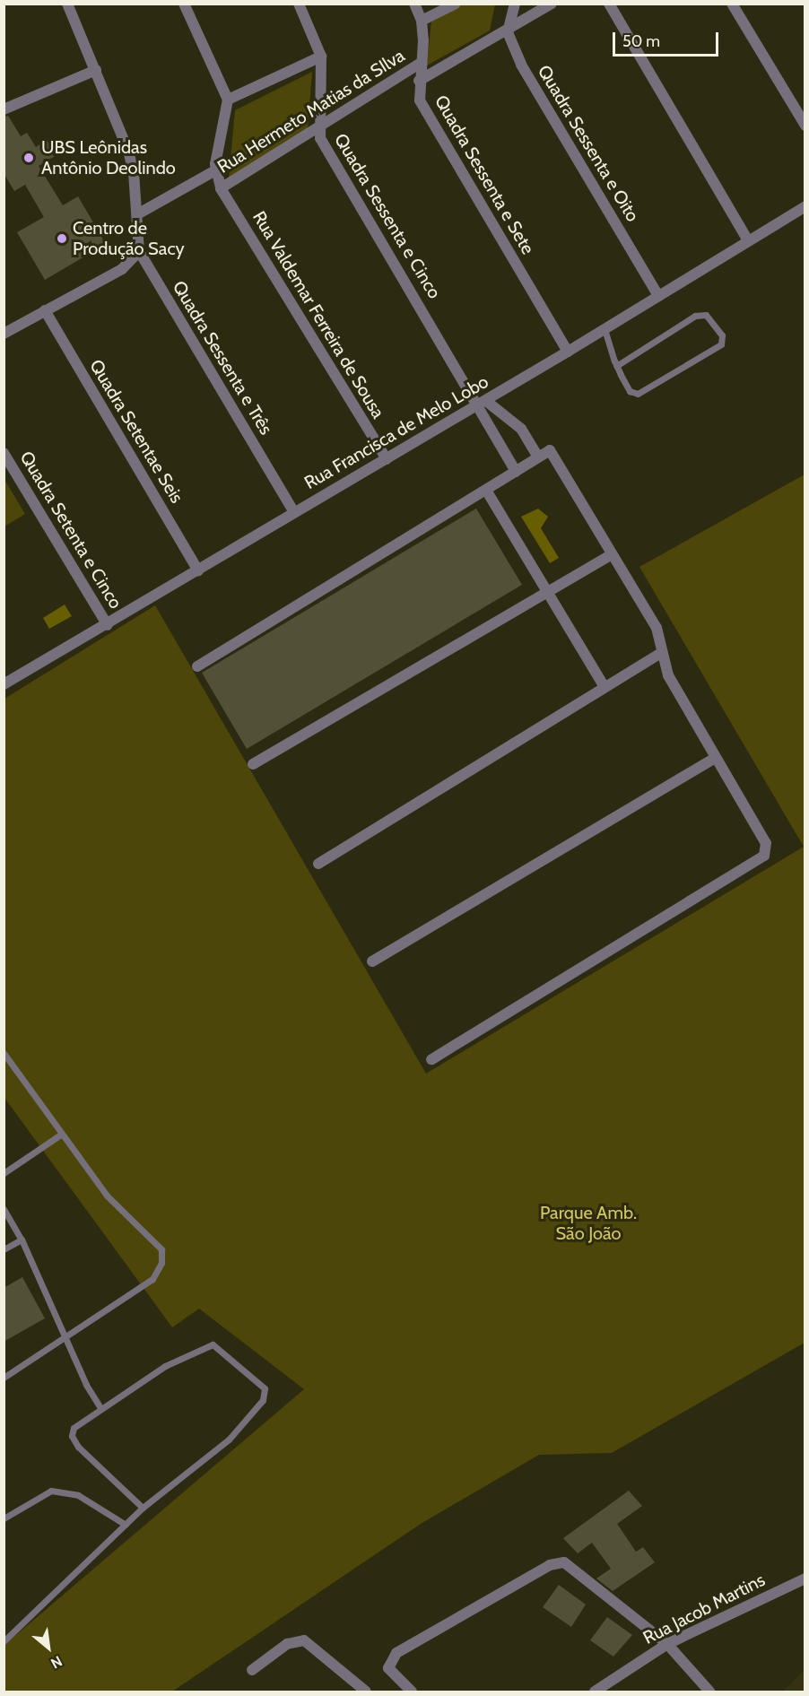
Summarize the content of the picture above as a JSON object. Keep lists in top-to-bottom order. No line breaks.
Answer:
{"streets":{"street":["Rua Hermeto Matias da SIlva","Quadra Sessenta e Oito","Quadra Sessenta e Sete","Quadra Sessenta e Cinco","Rua Valdemar Ferreira de Sousa","Quadra Sessenta e Três","Quadra Setentae Seis","Rua Francisca de Melo Lobo","Quadra Setenta e Cinco","Rua Jacob Martins"]},"crossings":[["Rua Hermeto Matias da SIlva","Quadra Sessenta e Sete"],["Rua Hermeto Matias da SIlva","Quadra Sessenta e Cinco"],["Rua Hermeto Matias da SIlva","Rua Valdemar Ferreira de Sousa"],["Rua Hermeto Matias da SIlva","Quadra Sessenta e Três"],["Quadra Sessenta e Oito","Rua Francisca de Melo Lobo"],["Quadra Sessenta e Sete","Rua Francisca de Melo Lobo"],["Quadra Sessenta e Cinco","Rua Francisca de Melo Lobo"],["Rua Valdemar Ferreira de Sousa","Rua Francisca de Melo Lobo"],["Quadra Sessenta e Três","Rua Francisca de Melo Lobo"],["Quadra Setentae Seis","Rua Francisca de Melo Lobo"],["Rua Francisca de Melo Lobo","Quadra Setenta e Cinco"]],"parks":["Parque Amb. São João"],"places":["UBS Leônidas Antônio Deolindo","Centro de Produção Sacy"],"scale_bar":"50 m","north":"bottom right"}
